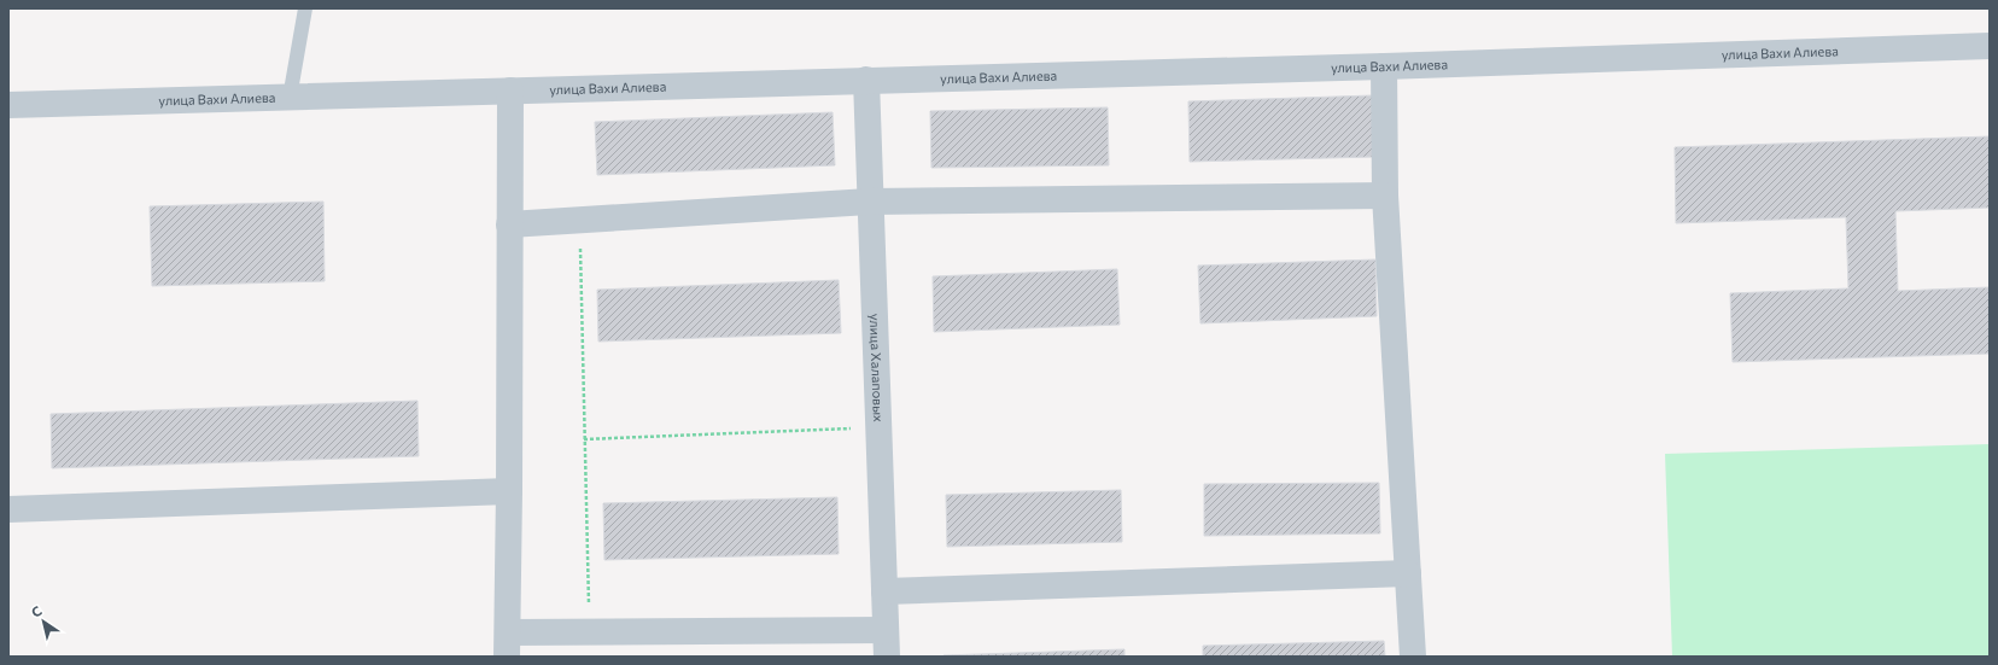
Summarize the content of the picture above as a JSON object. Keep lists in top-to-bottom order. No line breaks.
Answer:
{"streets":{"street":["улица Вахи Алиева","улица Халаповых"]},"crossings":[["улица Вахи Алиева","улица Халаповых"]],"north":"top left"}
